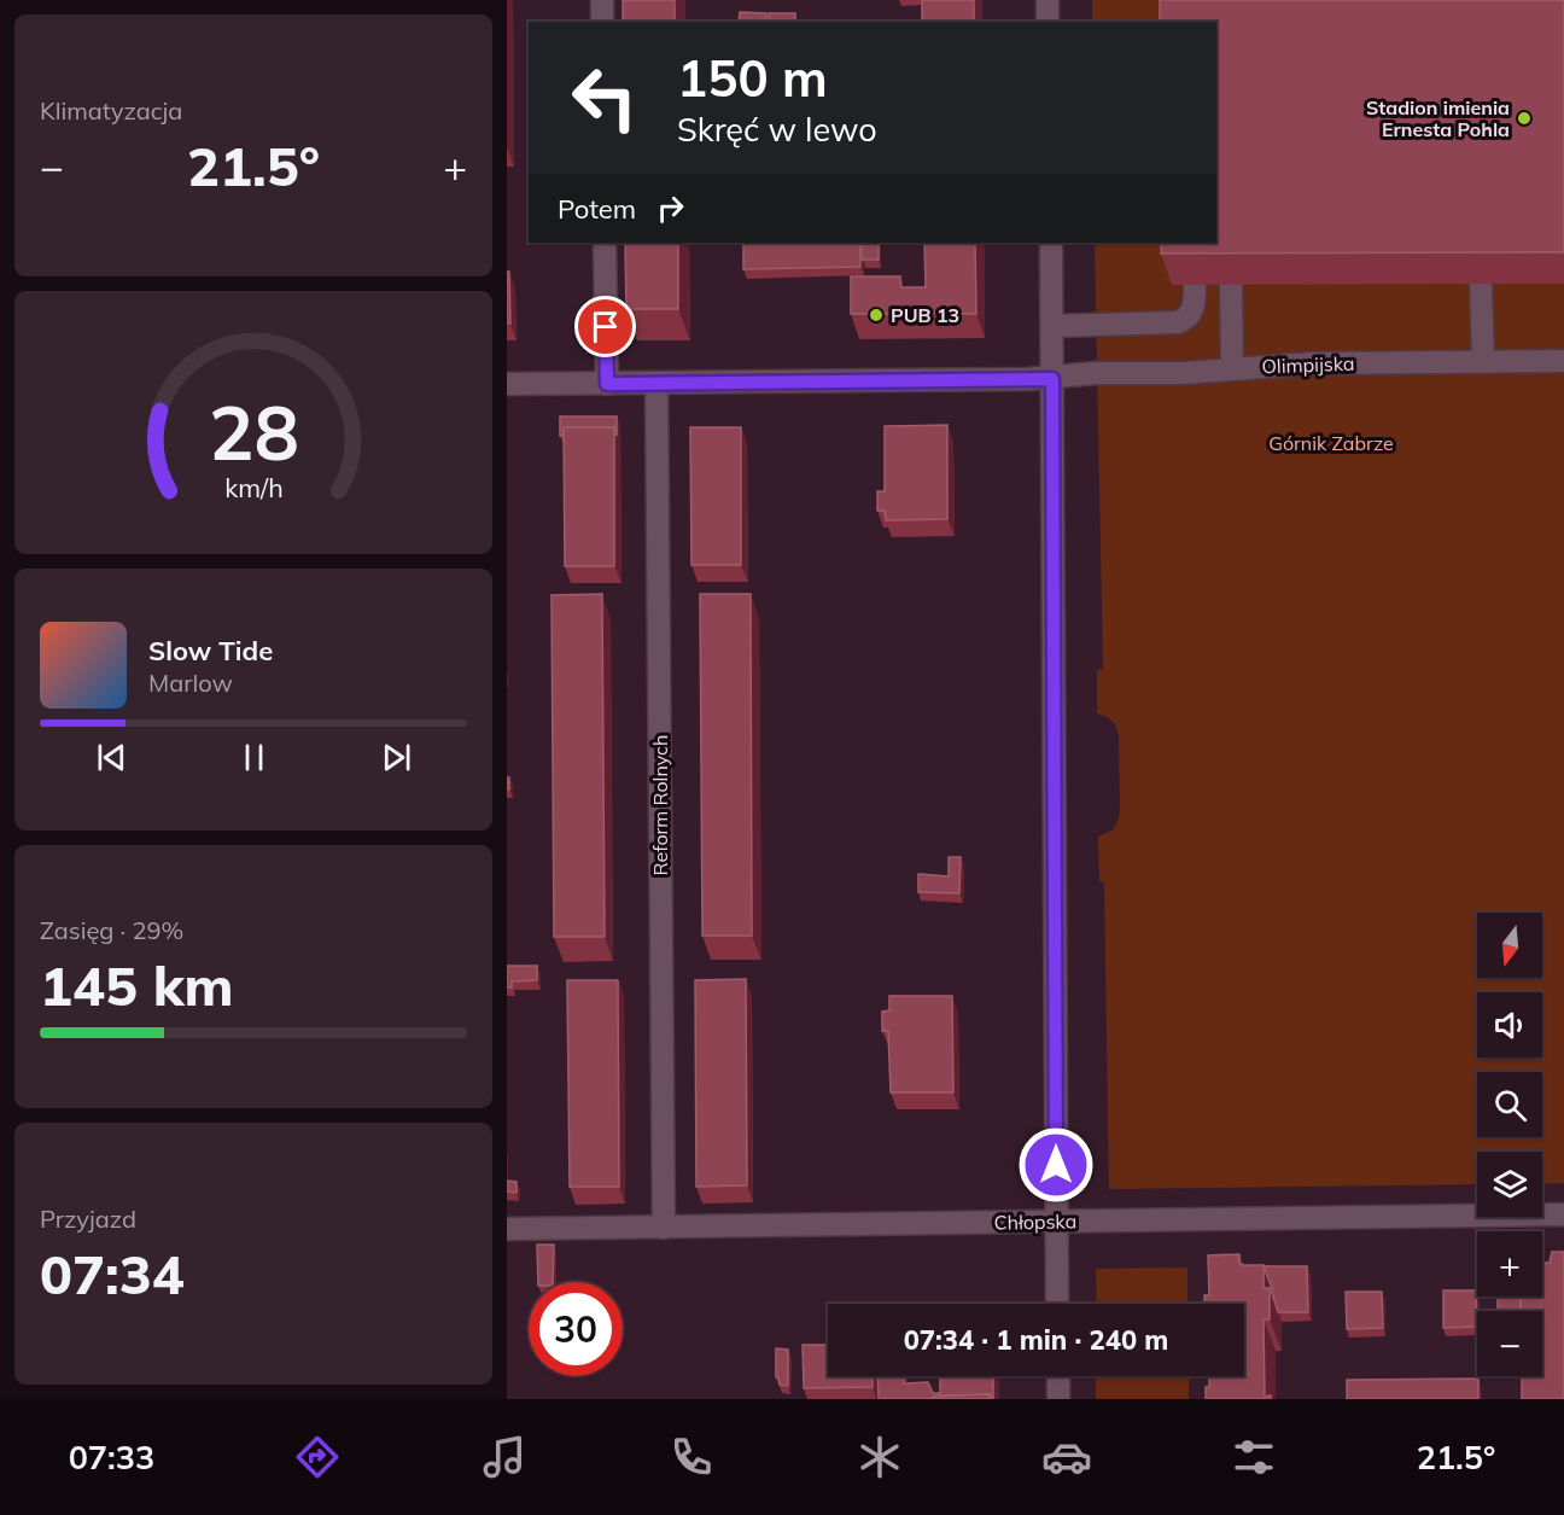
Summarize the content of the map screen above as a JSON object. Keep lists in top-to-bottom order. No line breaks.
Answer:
{"streets":{"street":["Olimpijska","Reform Rolnych","Chłopska"]},"crossings":[["Olimpijska","Reform Rolnych"],["Reform Rolnych","Chłopska"]],"parks":["Górnik Zabrze"],"places":["Stadion imienia Ernesta Pohla","PUB 13"],"north":"bottom","page":{"tile":["Klimatyzacja",["Zasięg · 29%","145 km"],["Przyjazd","07:34"]],"turn":["150 m","Skręć w lewo"],"heat":["−","21.5°","+"],"then":"Potem","song":["Slow Tide","Marlow"],"map_buttons":["+","−"],"limit":"30","trip":"07:34 · 1 min · 240 m","tabs":["07:33","21.5°"],"gauge":["28","km/h"]}}
